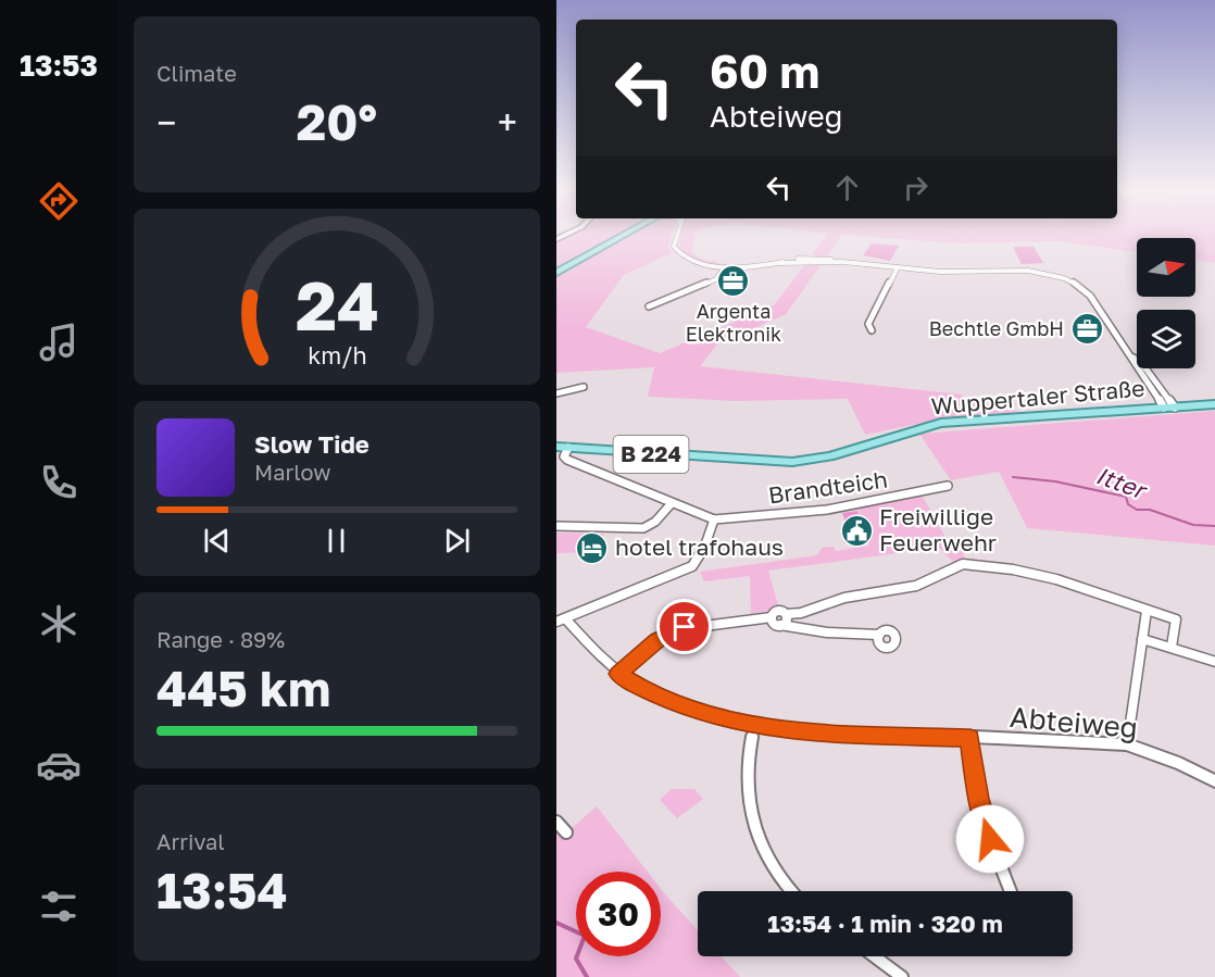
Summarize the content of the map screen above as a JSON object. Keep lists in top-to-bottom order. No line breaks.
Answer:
{"streets":{"main road":["Wuppertaler Straße","B 224"],"street":["Brandteich","Abteiweg"]},"water":["Itter"],"places":{"office":["Argenta Elektronik","Bechtle GmbH"],"public building":["Freiwillige Feuerwehr"],"hotel":["hotel trafohaus"]},"north":"right","page":{"tabs":"13:53","tile":["Climate",["Range · 89%","445 km"],["Arrival","13:54"]],"turn":["60 m","Abteiweg"],"heat":["−","20°","+"],"song":["Slow Tide","Marlow"],"limit":"30","trip":"13:54 · 1 min · 320 m","gauge":["24","km/h"]}}
